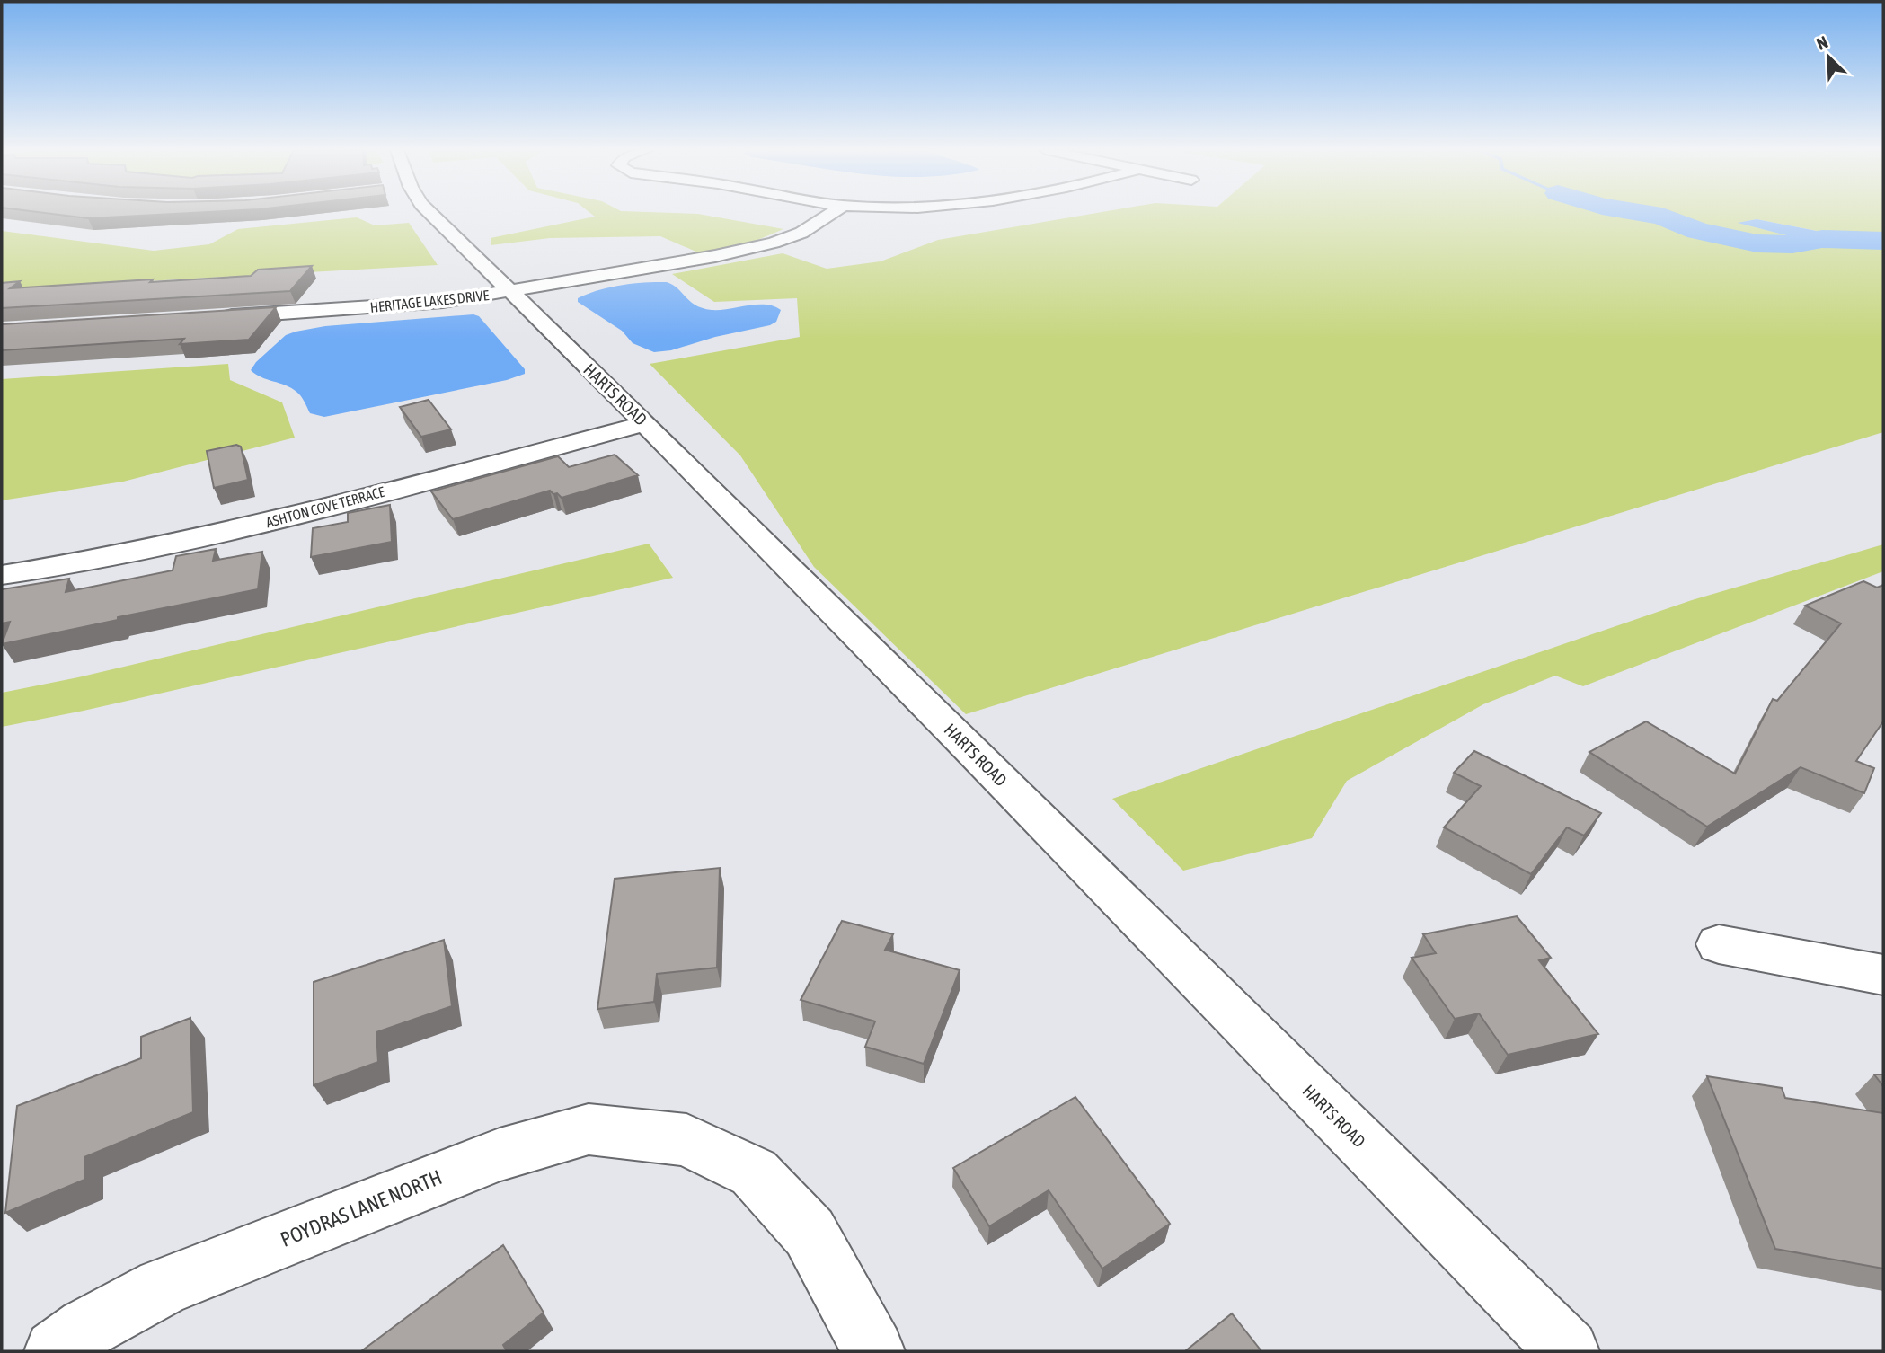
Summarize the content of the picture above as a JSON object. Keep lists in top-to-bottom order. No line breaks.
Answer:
{"streets":{"street":["HERITAGE LAKES DRIVE","HARTS ROAD","ASHTON COVE TERRACE","POYDRAS LANE NORTH"]},"crossings":[["HERITAGE LAKES DRIVE","HARTS ROAD"],["HARTS ROAD","ASHTON COVE TERRACE"]],"north":"top left"}
